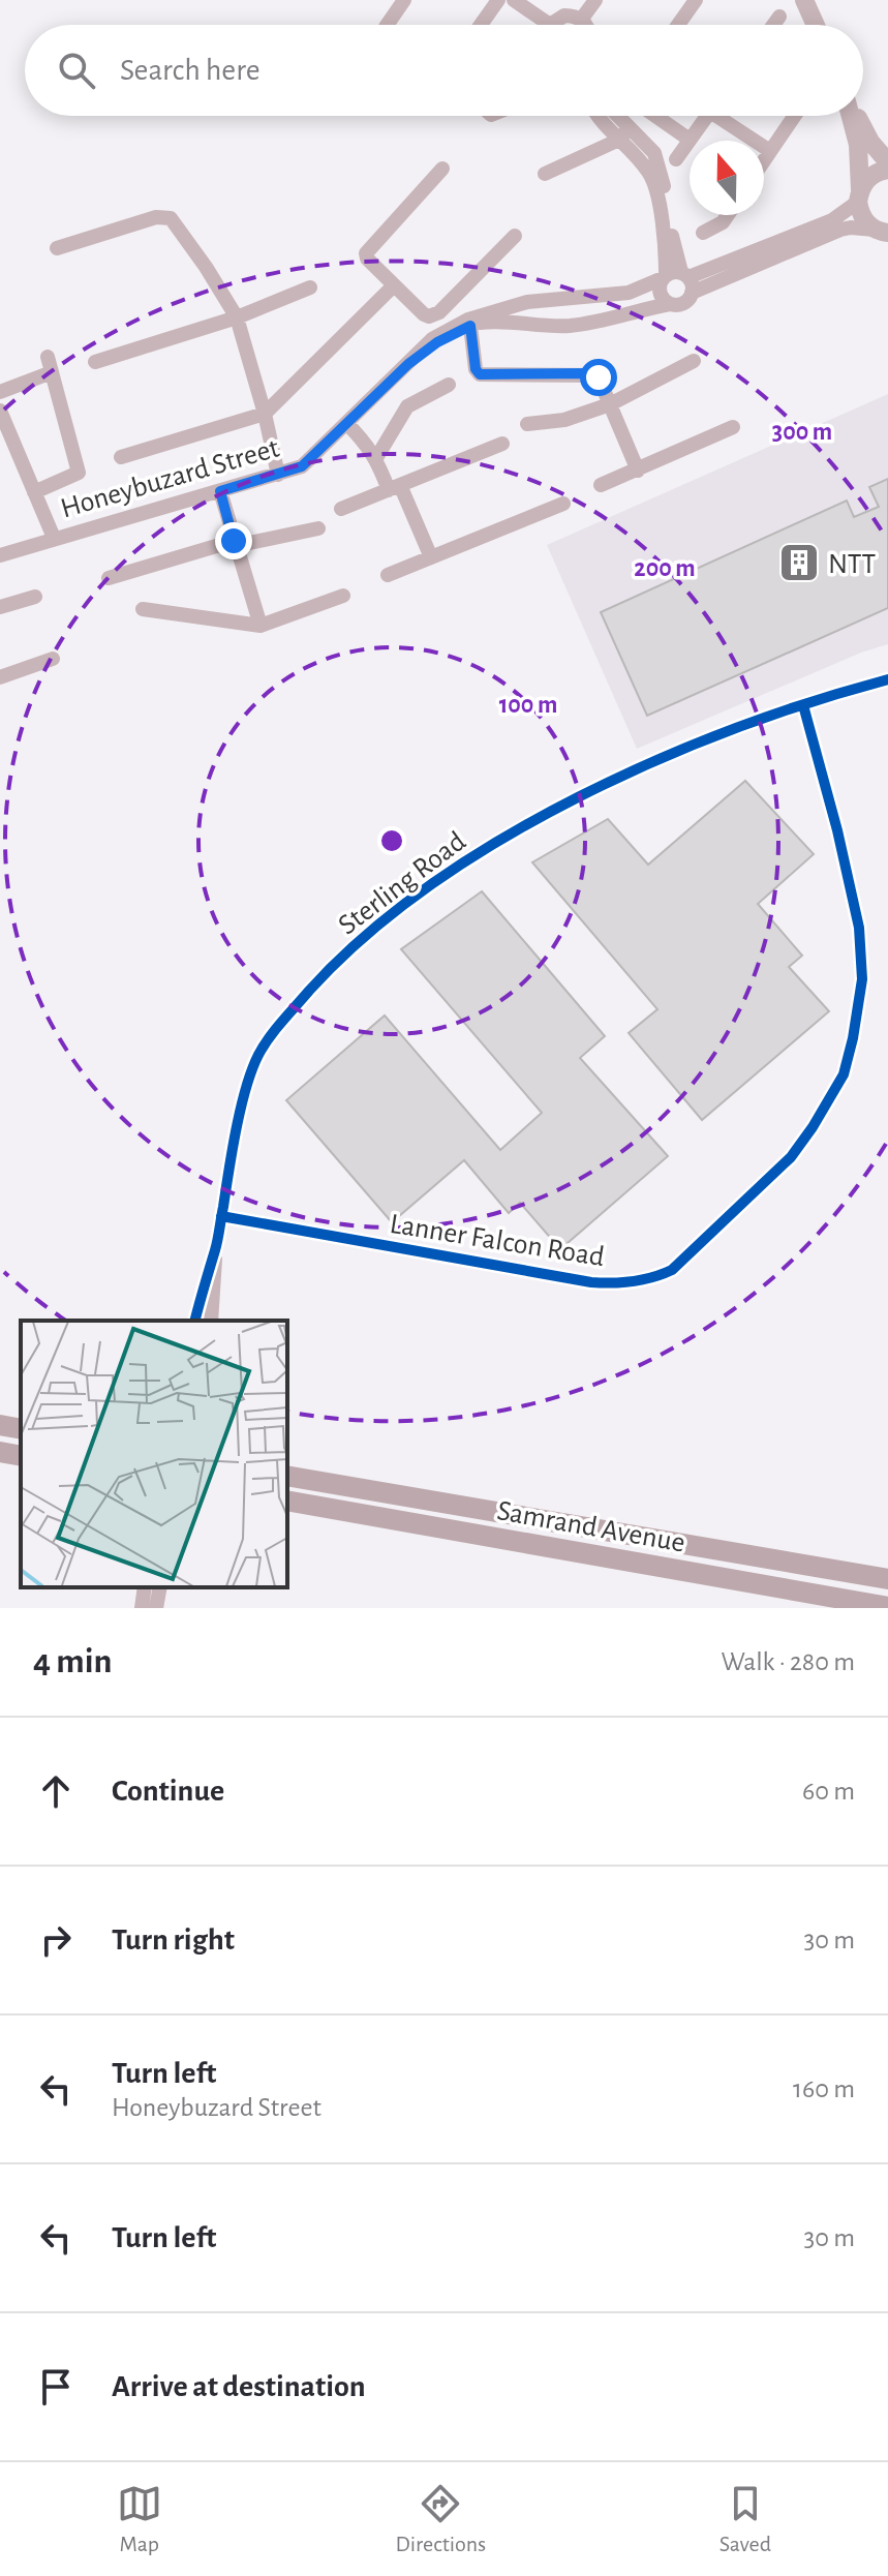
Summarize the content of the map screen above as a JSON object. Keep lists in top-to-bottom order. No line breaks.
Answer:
{"streets":{"main road":["Samrand Avenue"],"street":["Honeybuzard Street","Sterling Road","Lanner Falcon Road"]},"crossings":[["Sterling Road","Lanner Falcon Road"]],"places":{"building":["NTT"]},"north":"top","page":{"search":"Search here","heading":["4 min","Walk · 280 m"],"list":[["Continue","60 m"],["Turn right","30 m"],["Turn left","Honeybuzard Street","160 m"],["Turn left","30 m"],"Arrive at destination"],"nav":["Map","Directions","Saved"]},"rings":["300 m","200 m","100 m"]}
